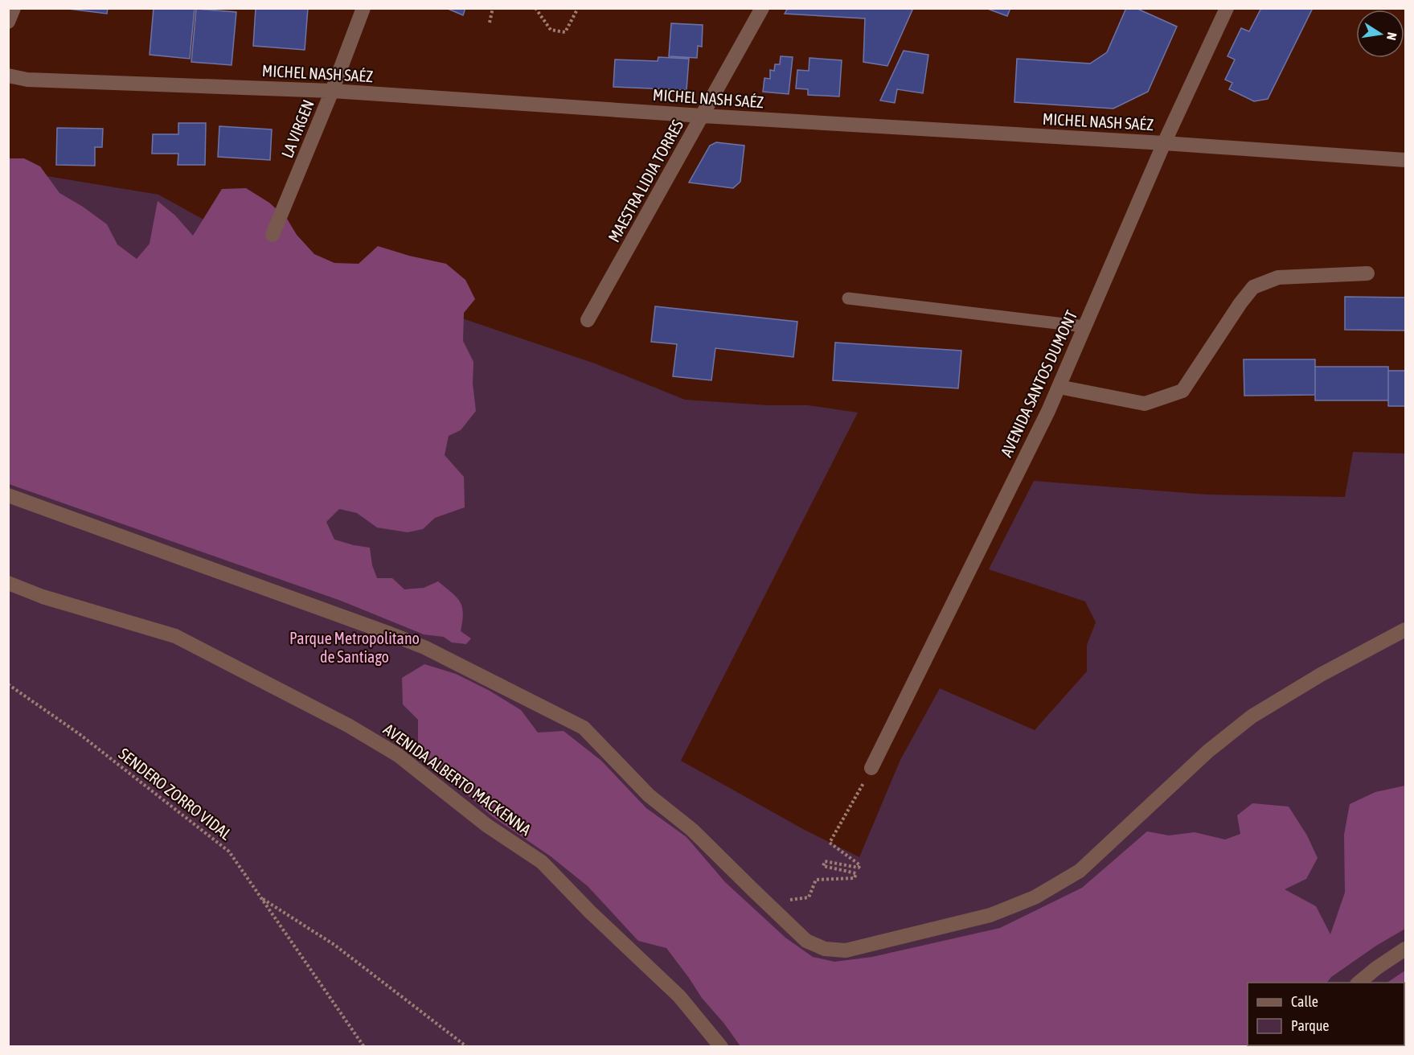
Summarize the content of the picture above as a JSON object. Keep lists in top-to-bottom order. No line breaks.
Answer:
{"streets":{"street":["MICHEL NASH SAÉZ","LA VIRGEN","MAESTRA LIDIA TORRES","AVENIDA SANTOS DUMONT","AVENIDA ALBERTO MACKENNA"],"path":["SENDERO ZORRO VIDAL"]},"crossings":[["MICHEL NASH SAÉZ","LA VIRGEN"],["MICHEL NASH SAÉZ","MAESTRA LIDIA TORRES"],["MICHEL NASH SAÉZ","AVENIDA SANTOS DUMONT"]],"parks":["Parque Metropolitano de Santiago"],"legend":["Calle","Parque"],"north":"right"}
